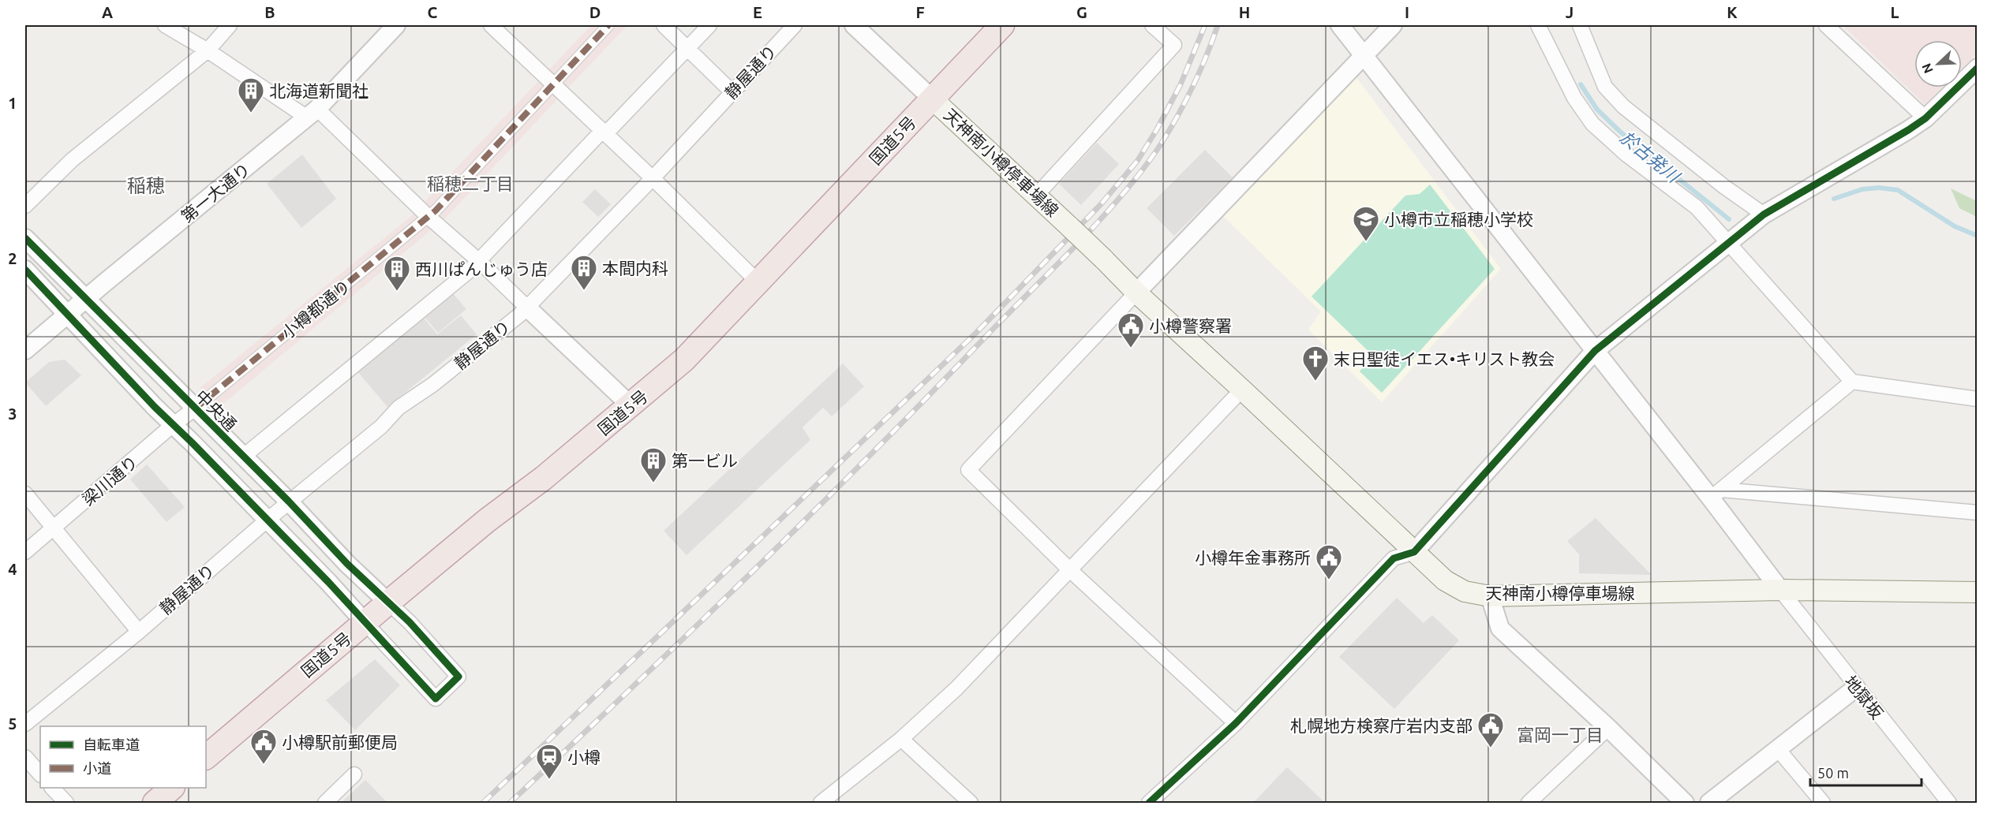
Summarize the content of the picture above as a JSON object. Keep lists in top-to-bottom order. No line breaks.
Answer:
{"streets":{"highway":["国道5号"],"main road":["天神南小樽停車場線"],"street":["静屋通り","第一大通り","小樽都通り","中央通","梁川通り","地獄坂"]},"crossings":[["静屋通り","中央通"],["国道5号","天神南小樽停車場線"],["国道5号","中央通"],["天神南小樽停車場線","地獄坂"],["第一大通り","中央通"],["小樽都通り","中央通"],["小樽都通り","梁川通り"],["中央通","梁川通り"]],"districts":["稲穂二丁目","稲穂","富岡一丁目"],"water":["於古発川"],"places":{"building":["北海道新聞社","本間内科","西川ぱんじゅう店","第一ビル"],"school or university":["小樽市立稲穂小学校"],"public building":["小樽警察署","小樽年金事務所","札幌地方検察庁岩内支部","小樽駅前郵便局"],"church":["末日聖徒イエス•キリスト教会"],"station":["小樽"]},"legend":["自転車道","小道"],"scale_bar":"50 m","north":"bottom left","grid":{"columns":["A","B","C","D","E","F","G","H","I","J","K","L"],"rows":["1","2","3","4","5"]}}
